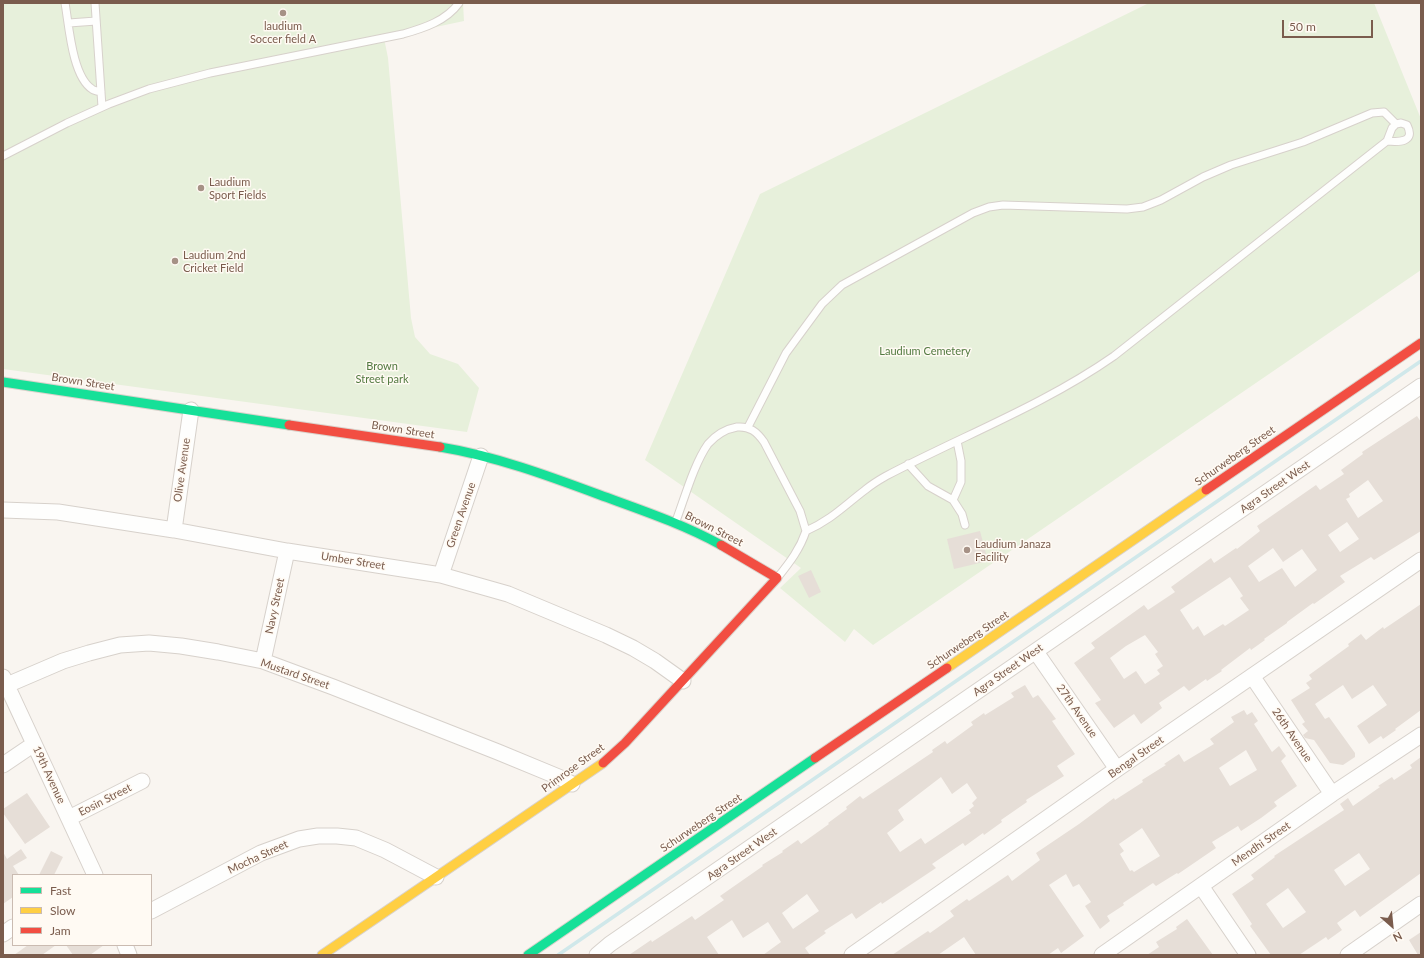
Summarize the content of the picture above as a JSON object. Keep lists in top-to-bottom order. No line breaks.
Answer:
{"streets":{"street":["Brown Street","Schurweberg Street","Olive Avenue","Agra Street West","Green Avenue","Umber Street","Navy Street","Mustard Street","27th Avenue","26th Avenue","Bengal Street","Primrose Street","19th Avenue","Eosin Street","Mendhi Street","Mocha Street"]},"crossings":[["Brown Street","Olive Avenue"],["Brown Street","Green Avenue"],["Brown Street","Primrose Street"],["Olive Avenue","Umber Street"],["Agra Street West","27th Avenue"],["Green Avenue","Umber Street"],["Umber Street","Navy Street"],["Umber Street","Primrose Street"],["Navy Street","Mustard Street"],["Mustard Street","Primrose Street"],["Mustard Street","19th Avenue"],["27th Avenue","Bengal Street"],["26th Avenue","Bengal Street"],["26th Avenue","Mendhi Street"],["Primrose Street","Mocha Street"],["19th Avenue","Eosin Street"]],"parks":["Laudium Cemetery","Brown Street park"],"places":["laudium Soccer field A","Laudium Sport Fields","Laudium 2nd Cricket Field","Laudium Janaza Facility"],"legend":["Fast","Slow","Jam"],"scale_bar":"50 m","north":"bottom right"}
